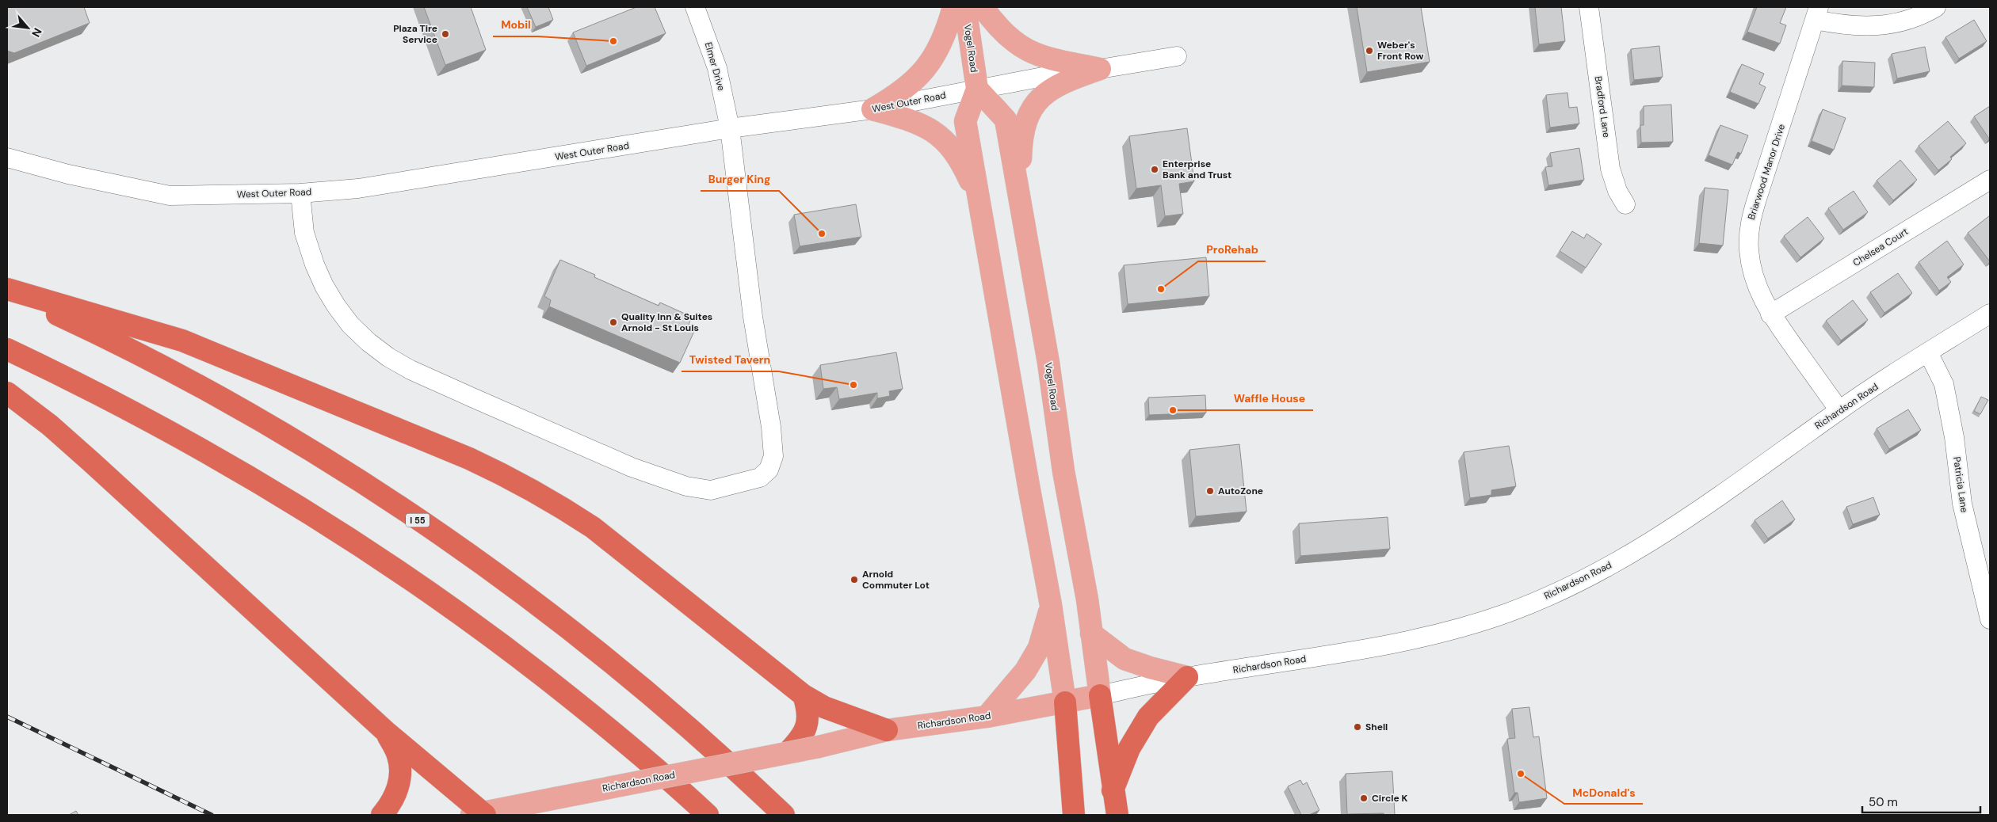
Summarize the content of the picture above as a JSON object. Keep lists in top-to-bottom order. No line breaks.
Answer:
{"streets":{"highway":["I 55"],"main road":["Vogel Road","Richardson Road"],"street":["Elmer Drive","West Outer Road","Bradford Lane","Briarwood Manor Drive","Chelsea Court","Patricia Lane"]},"crossings":[["Vogel Road","West Outer Road"],["Vogel Road","Richardson Road"],["Elmer Drive","West Outer Road"],["Briarwood Manor Drive","Chelsea Court"],["Briarwood Manor Drive","Richardson Road"],["Richardson Road","Patricia Lane"]],"places":["Plaza Tire Service","Mobil","Weber's Front Row","Enterprise Bank and Trust","Burger King","ProRehab","Quality Inn & Suites Arnold - St Louis","Twisted Tavern","Waffle House","AutoZone","Arnold Commuter Lot","Shell","McDonald's","Circle K"],"scale_bar":"50 m","north":"bottom right"}
